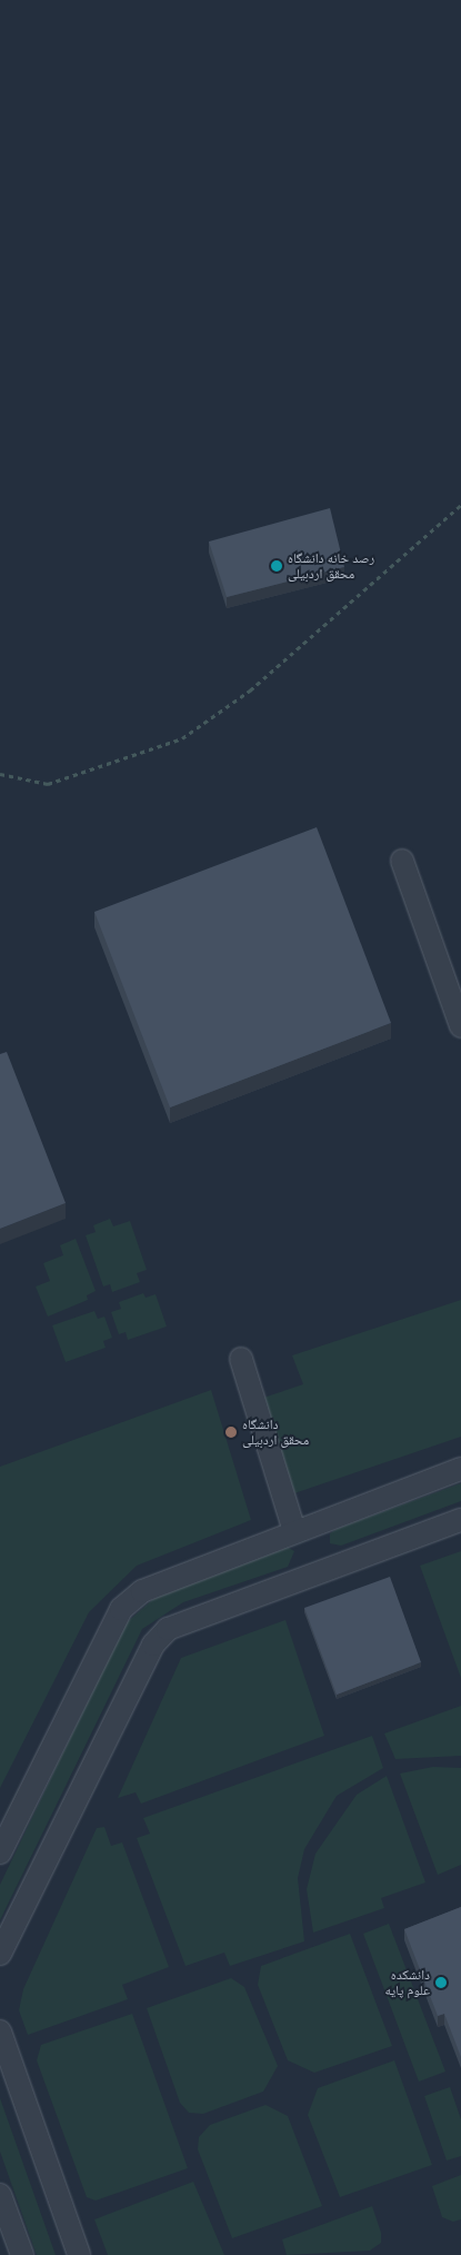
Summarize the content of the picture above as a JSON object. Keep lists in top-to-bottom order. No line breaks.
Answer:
{"places":["رصد خانه دانشگاه محقق اردبیلی","دانشگاه محقق اردبیلی","دانشکده علوم پایه"]}
